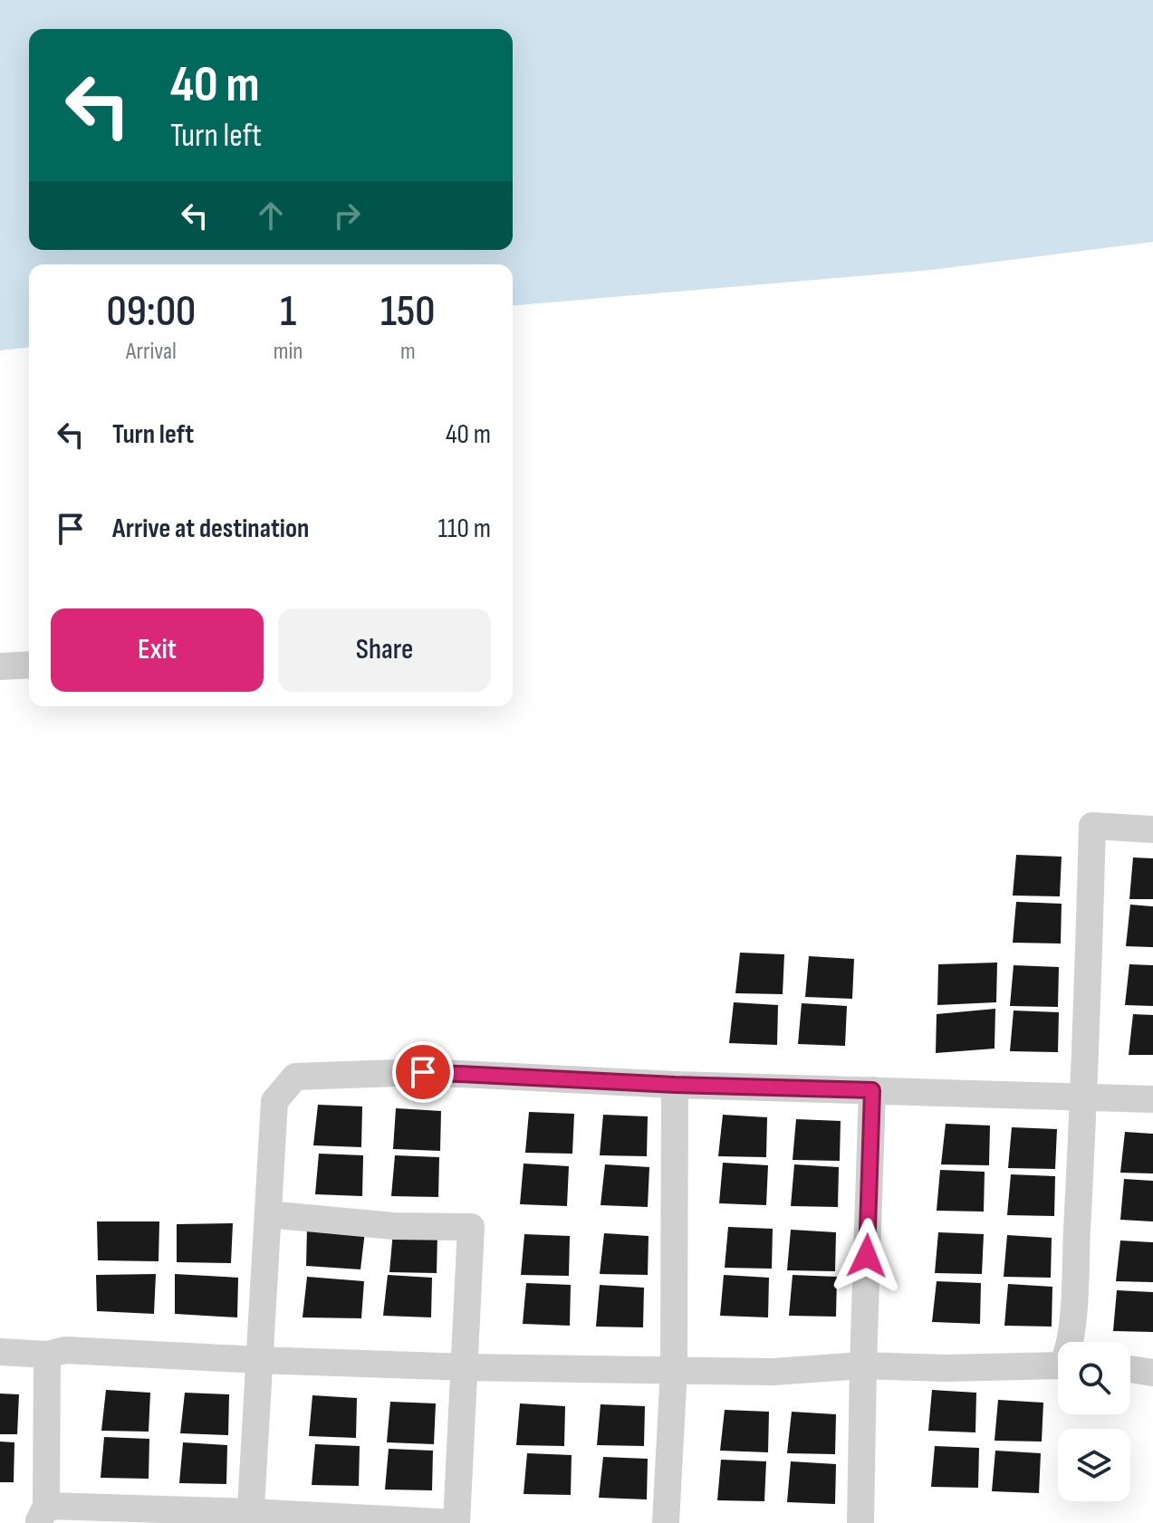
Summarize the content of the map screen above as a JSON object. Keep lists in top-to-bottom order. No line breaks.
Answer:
{"page":{"turn":["40 m","Turn left"],"eta":["09:00","Arrival","1","min","150","m"],"list":[{"name":"Turn left","value":"40 m"},{"name":"Arrive at destination","value":"110 m"}],"buttons":["Exit","Share"]}}
